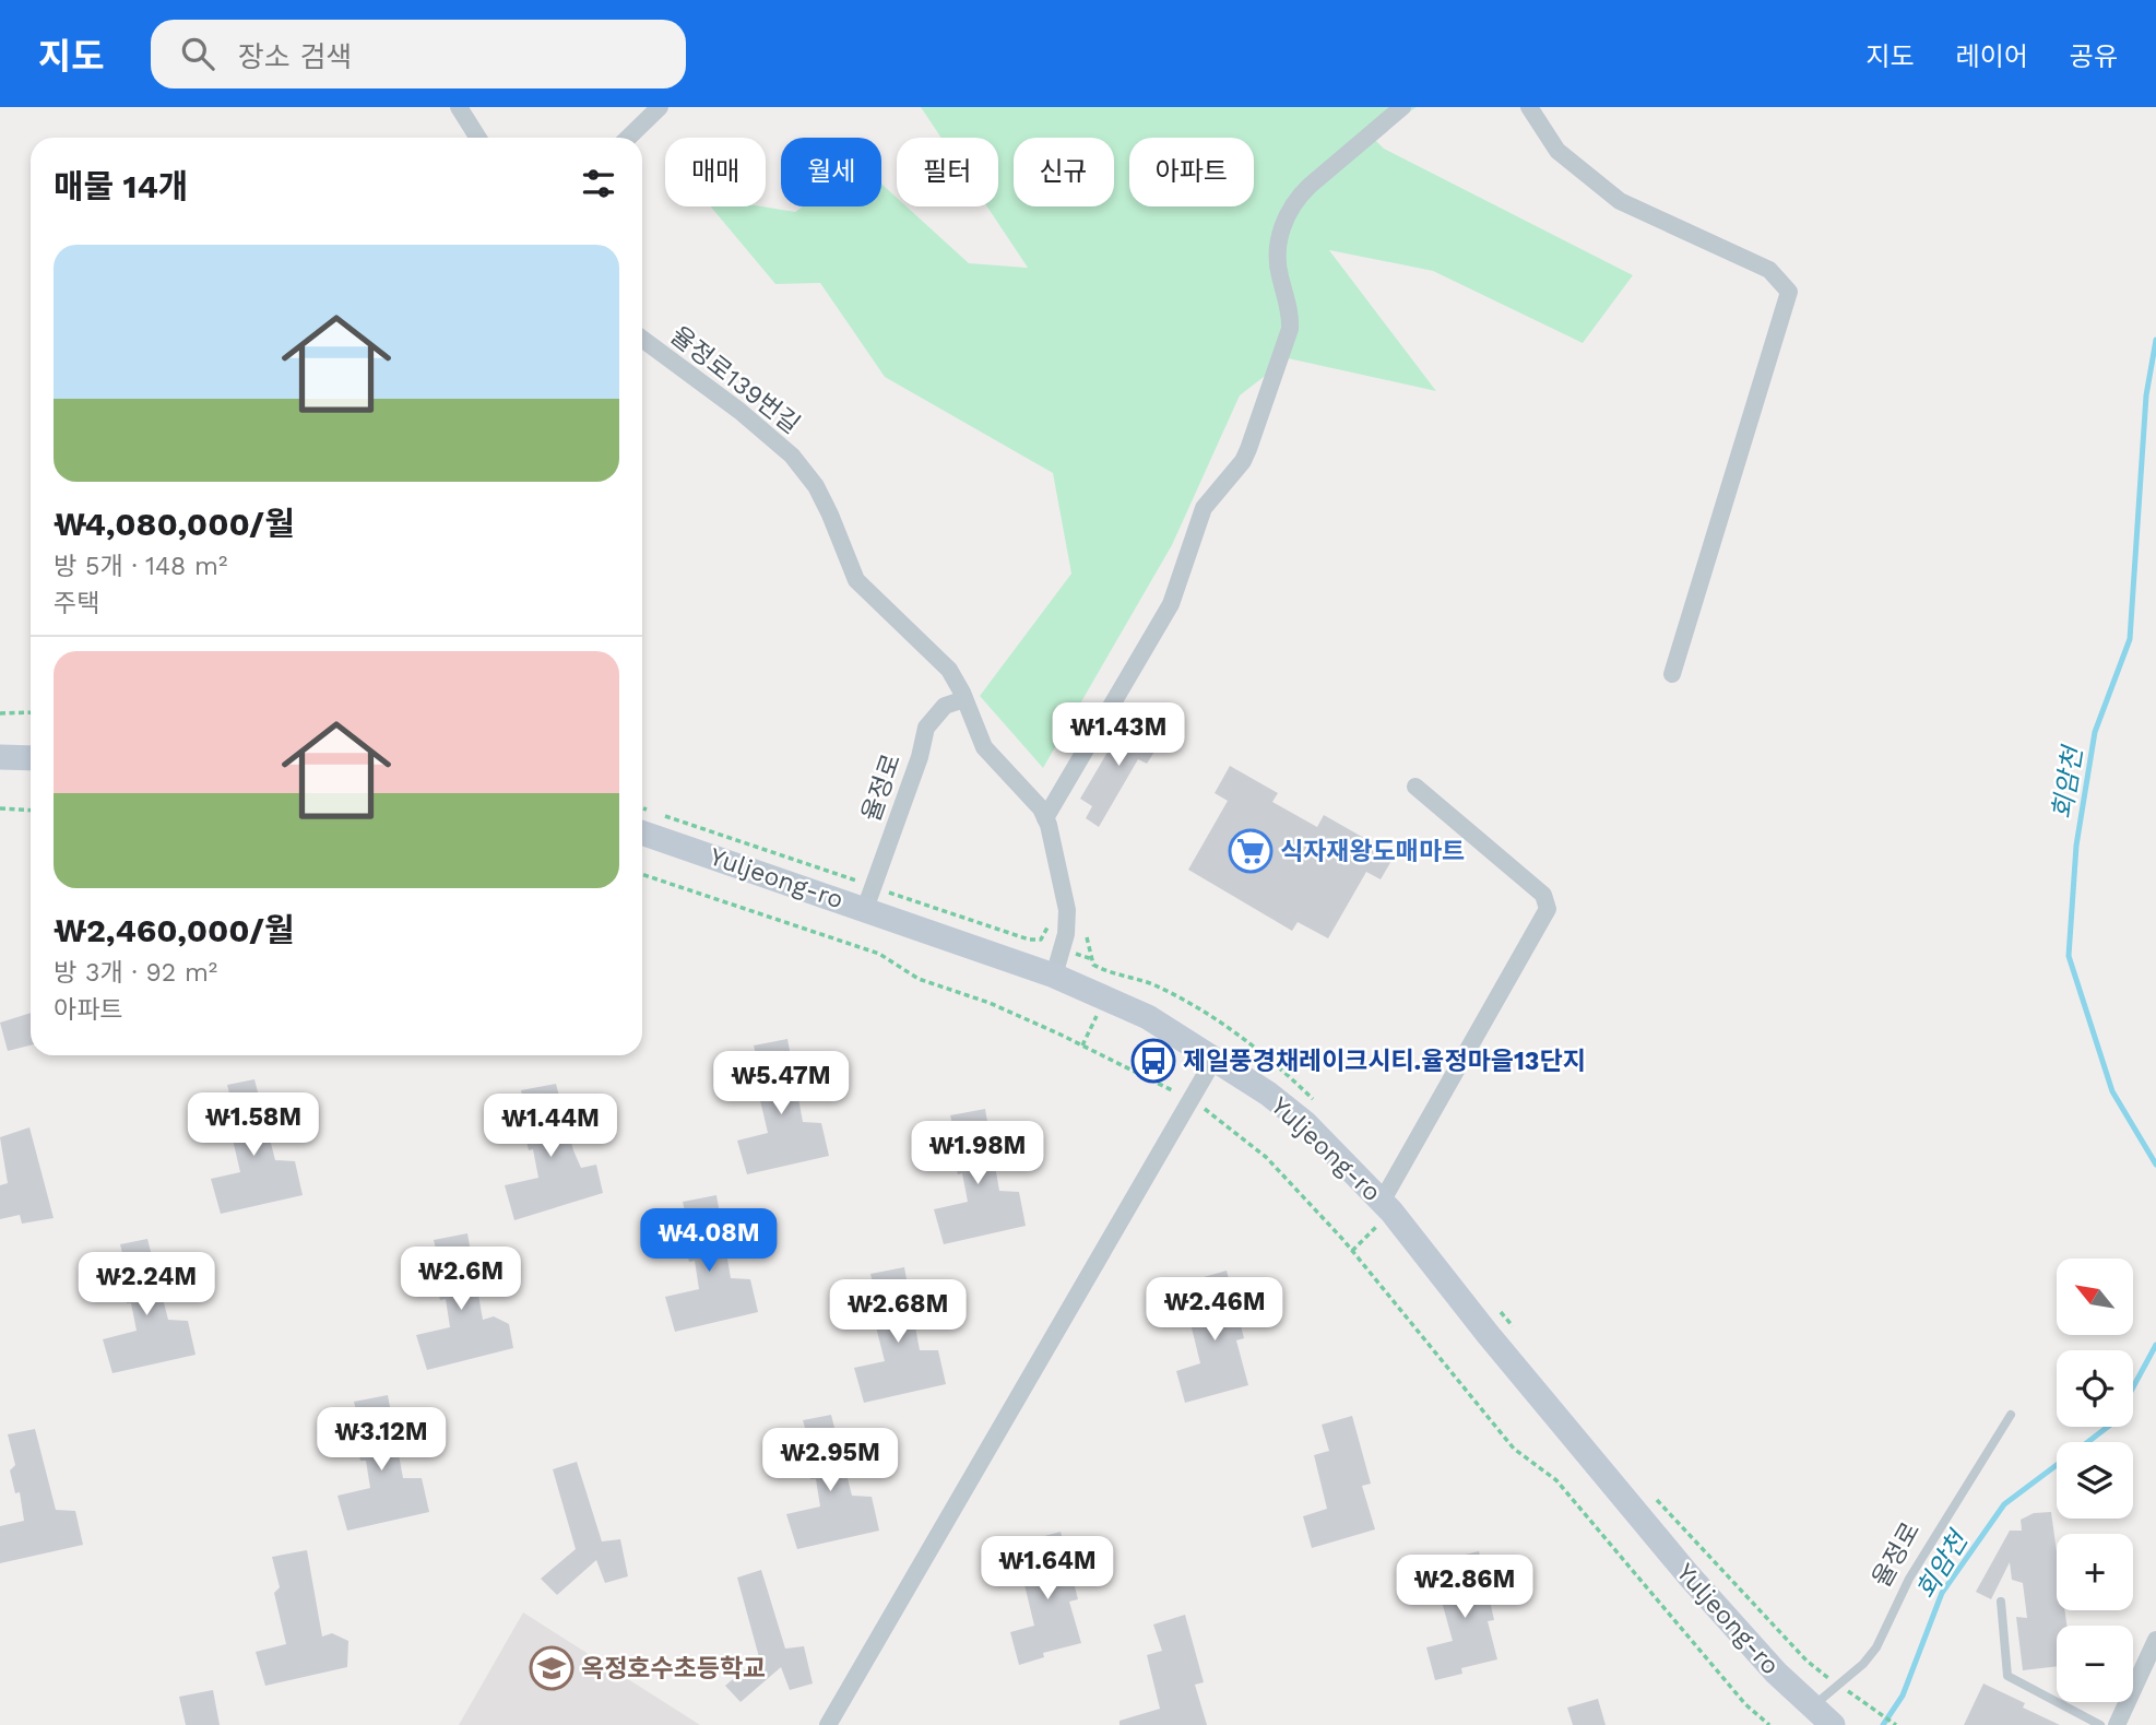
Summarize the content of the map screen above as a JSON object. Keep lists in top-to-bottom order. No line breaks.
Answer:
{"streets":{"main road":["Yuljeong-ro"],"street":["율정로139번길","율정로"]},"crossings":[["율정로139번길","율정로"],["율정로139번길","Yuljeong-ro"],["율정로","Yuljeong-ro"]],"water":["회암천"],"places":{"supermarket":["식자재왕도매마트"],"bus stop":["제일풍경채레이크시티.율정마을13단지"],"school or university":["옥정호수초등학교"]},"north":"top left","page":{"header":"지도","search":"장소 검색","nav":["지도","레이어","공유"],"chip":["매매","월세","필터","신규","아파트"],"heading":"매물 14개","list":[{"name":"₩4,080,000/월","note":"방 5개 · 148 m² · 주택"},{"name":"₩2,460,000/월","note":"방 3개 · 92 m² · 아파트"}],"price":["₩1.43M","₩5.47M","₩1.58M","₩1.44M","₩1.98M","₩4.08M","₩2.6M","₩2.24M","₩2.46M","₩2.68M","₩3.12M","₩2.95M","₩1.64M","₩2.86M"],"map_buttons":["+","−"]}}
